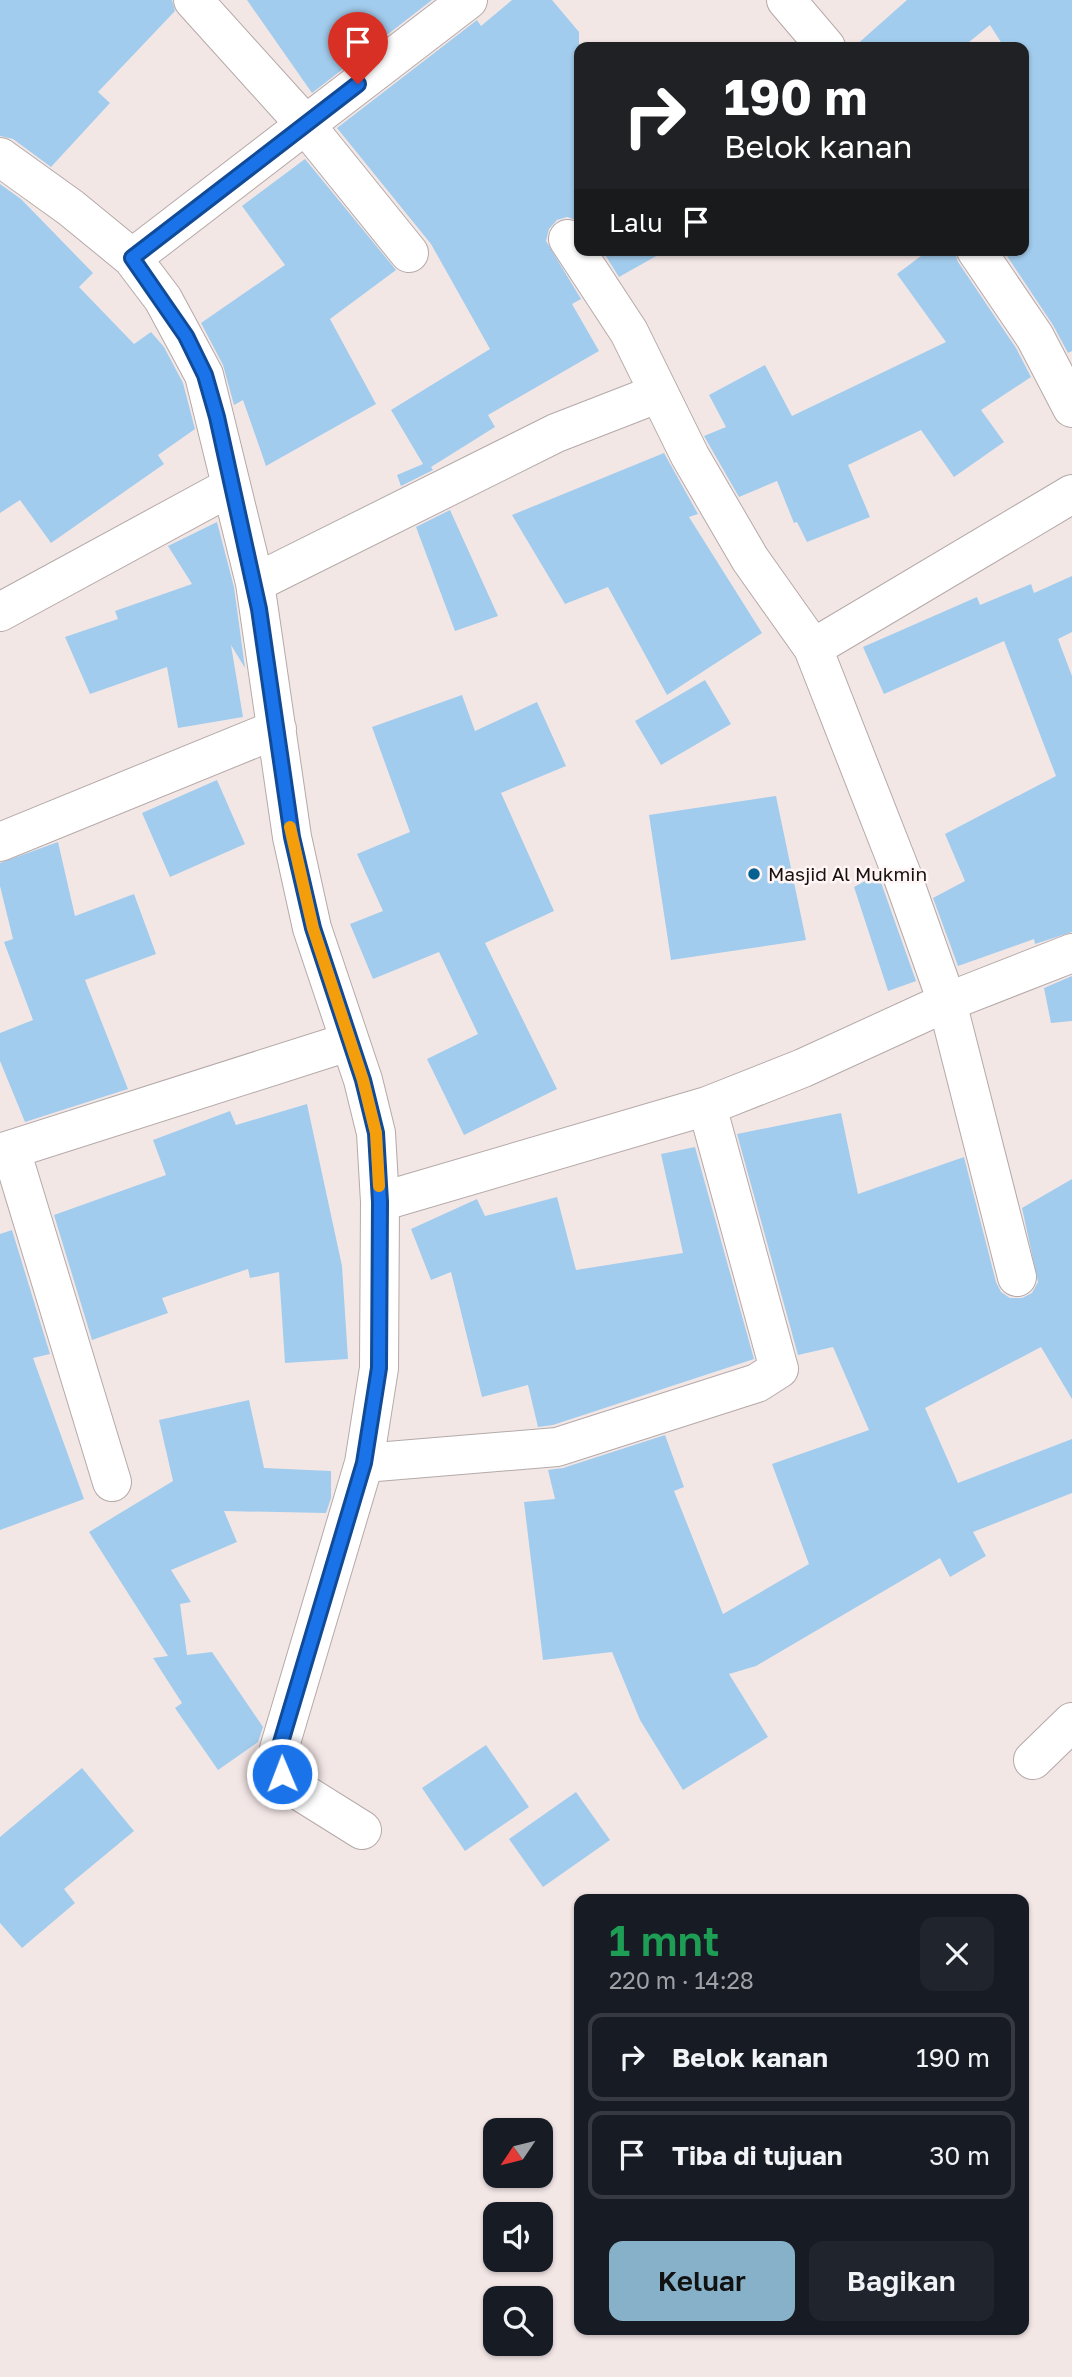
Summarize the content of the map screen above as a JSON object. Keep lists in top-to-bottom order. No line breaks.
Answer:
{"places":["Masjid Al Mukmin"],"north":"bottom left","page":{"turn":["190 m","Belok kanan"],"then":"Lalu","heading":["1 mnt","220 m · 14:28"],"list":[{"name":"Belok kanan","value":"190 m"},{"name":"Tiba di tujuan","value":"30 m"}],"buttons":["Keluar","Bagikan"]}}
